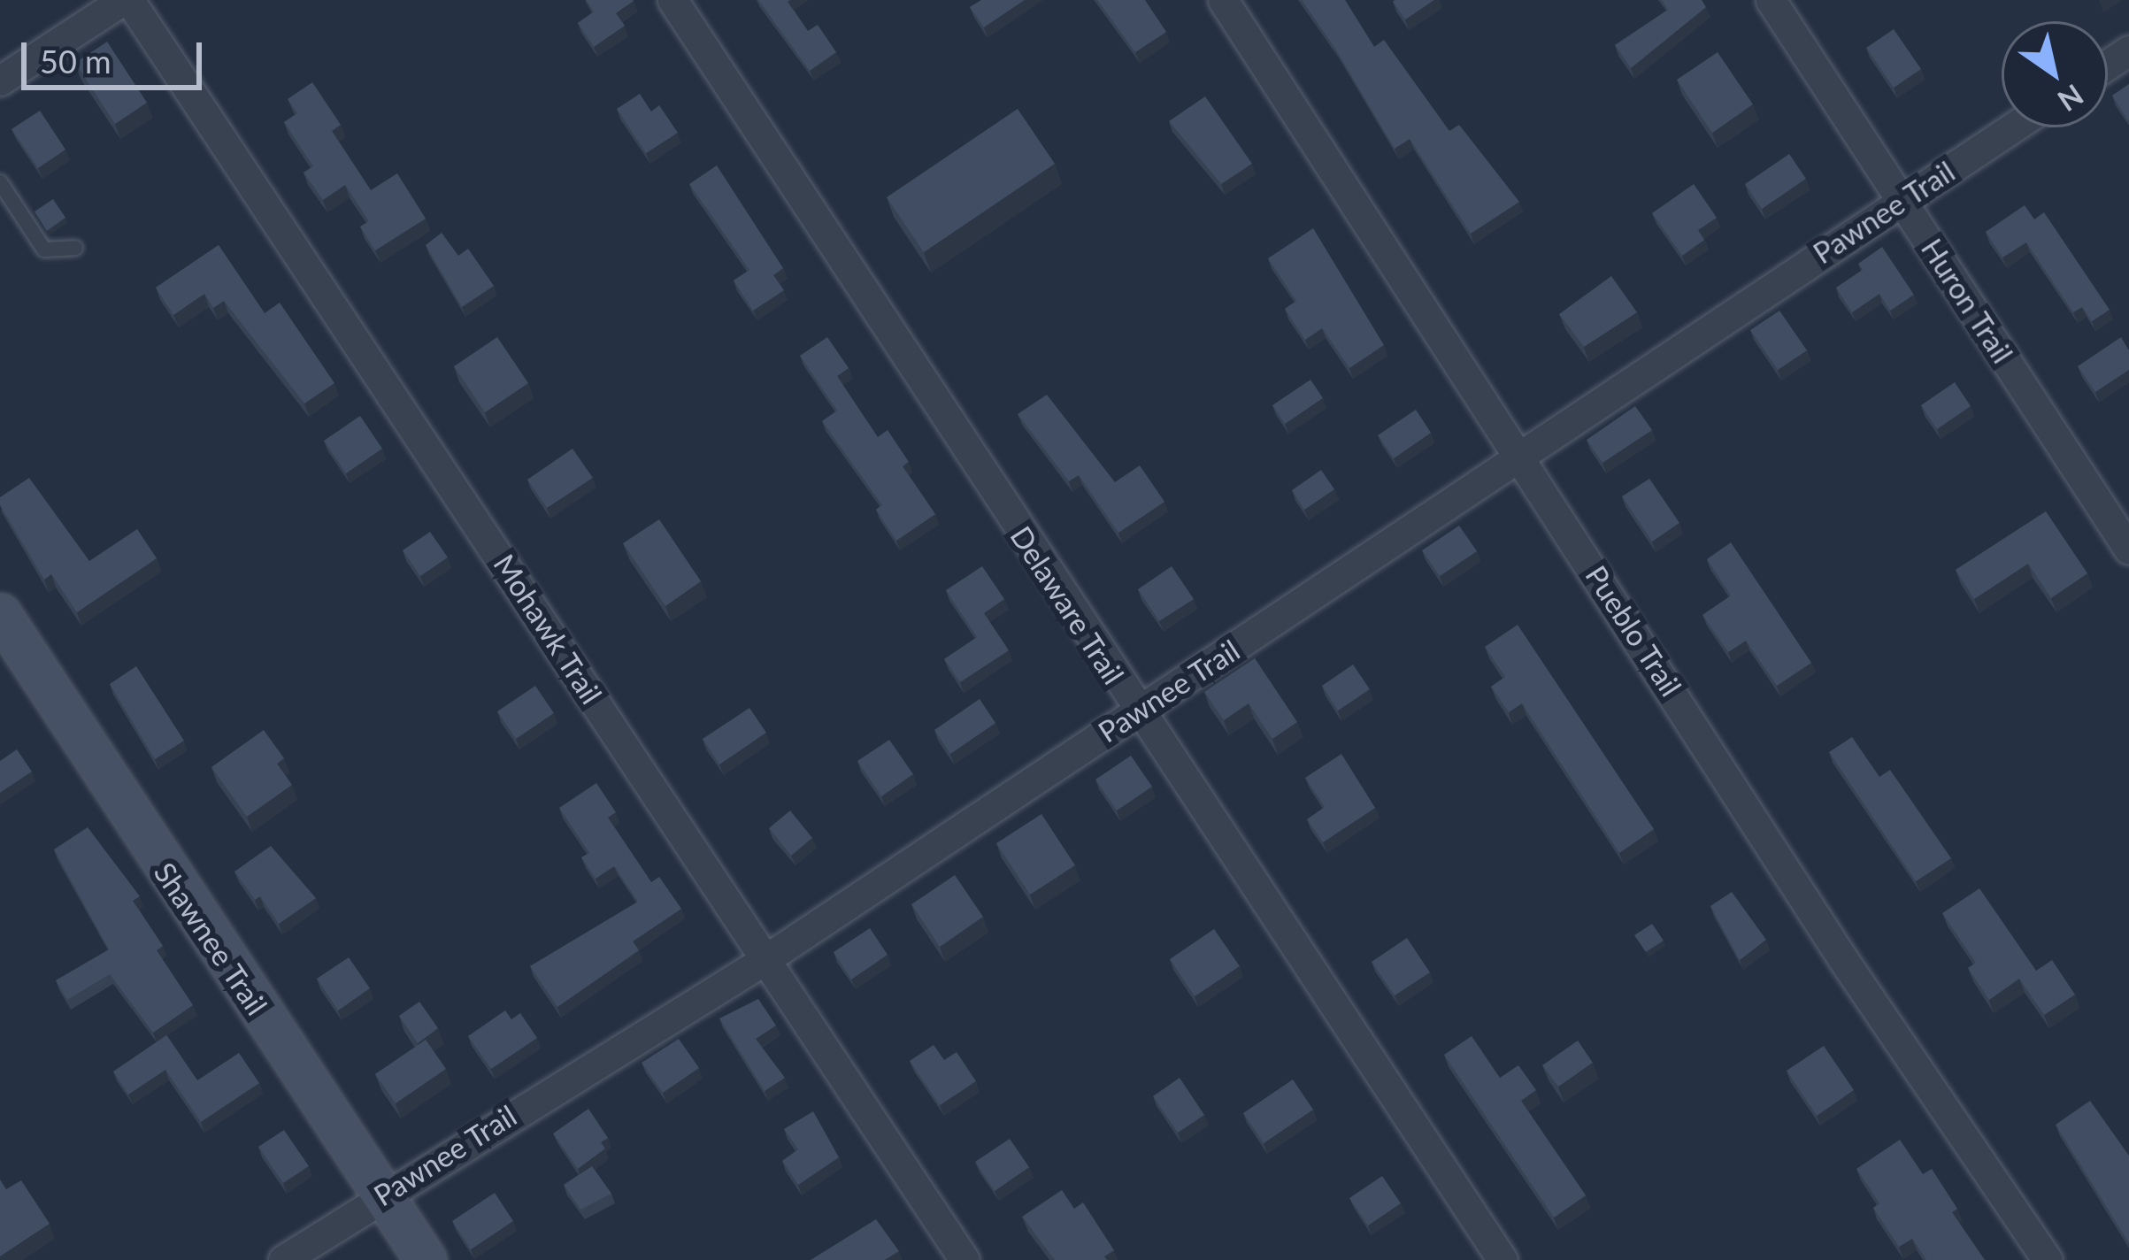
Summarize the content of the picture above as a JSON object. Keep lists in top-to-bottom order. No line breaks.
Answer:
{"streets":{"street":["Pawnee Trail","Huron Trail","Delaware Trail","Mohawk Trail","Pueblo Trail","Shawnee Trail"]},"crossings":[["Pawnee Trail","Huron Trail"],["Pawnee Trail","Delaware Trail"],["Pawnee Trail","Mohawk Trail"],["Pawnee Trail","Pueblo Trail"],["Pawnee Trail","Shawnee Trail"]],"scale_bar":"50 m","north":"bottom right"}
